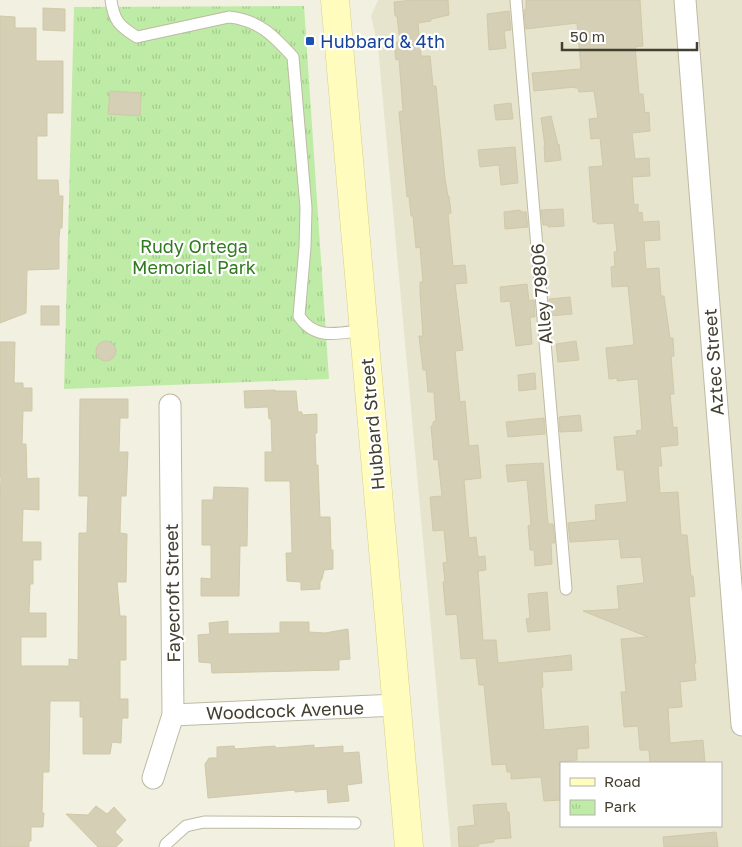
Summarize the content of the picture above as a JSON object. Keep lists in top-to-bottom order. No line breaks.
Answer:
{"streets":{"main road":["Hubbard Street"],"street":["Aztec Street","Fayecroft Street","Woodcock Avenue"],"lane":["Alley 79806"]},"crossings":[["Hubbard Street","Woodcock Avenue"],["Fayecroft Street","Woodcock Avenue"]],"parks":["Rudy Ortega Memorial Park"],"places":{"transit":["Hubbard & 4th"]},"legend":["Road","Park"],"scale_bar":"50 m"}
